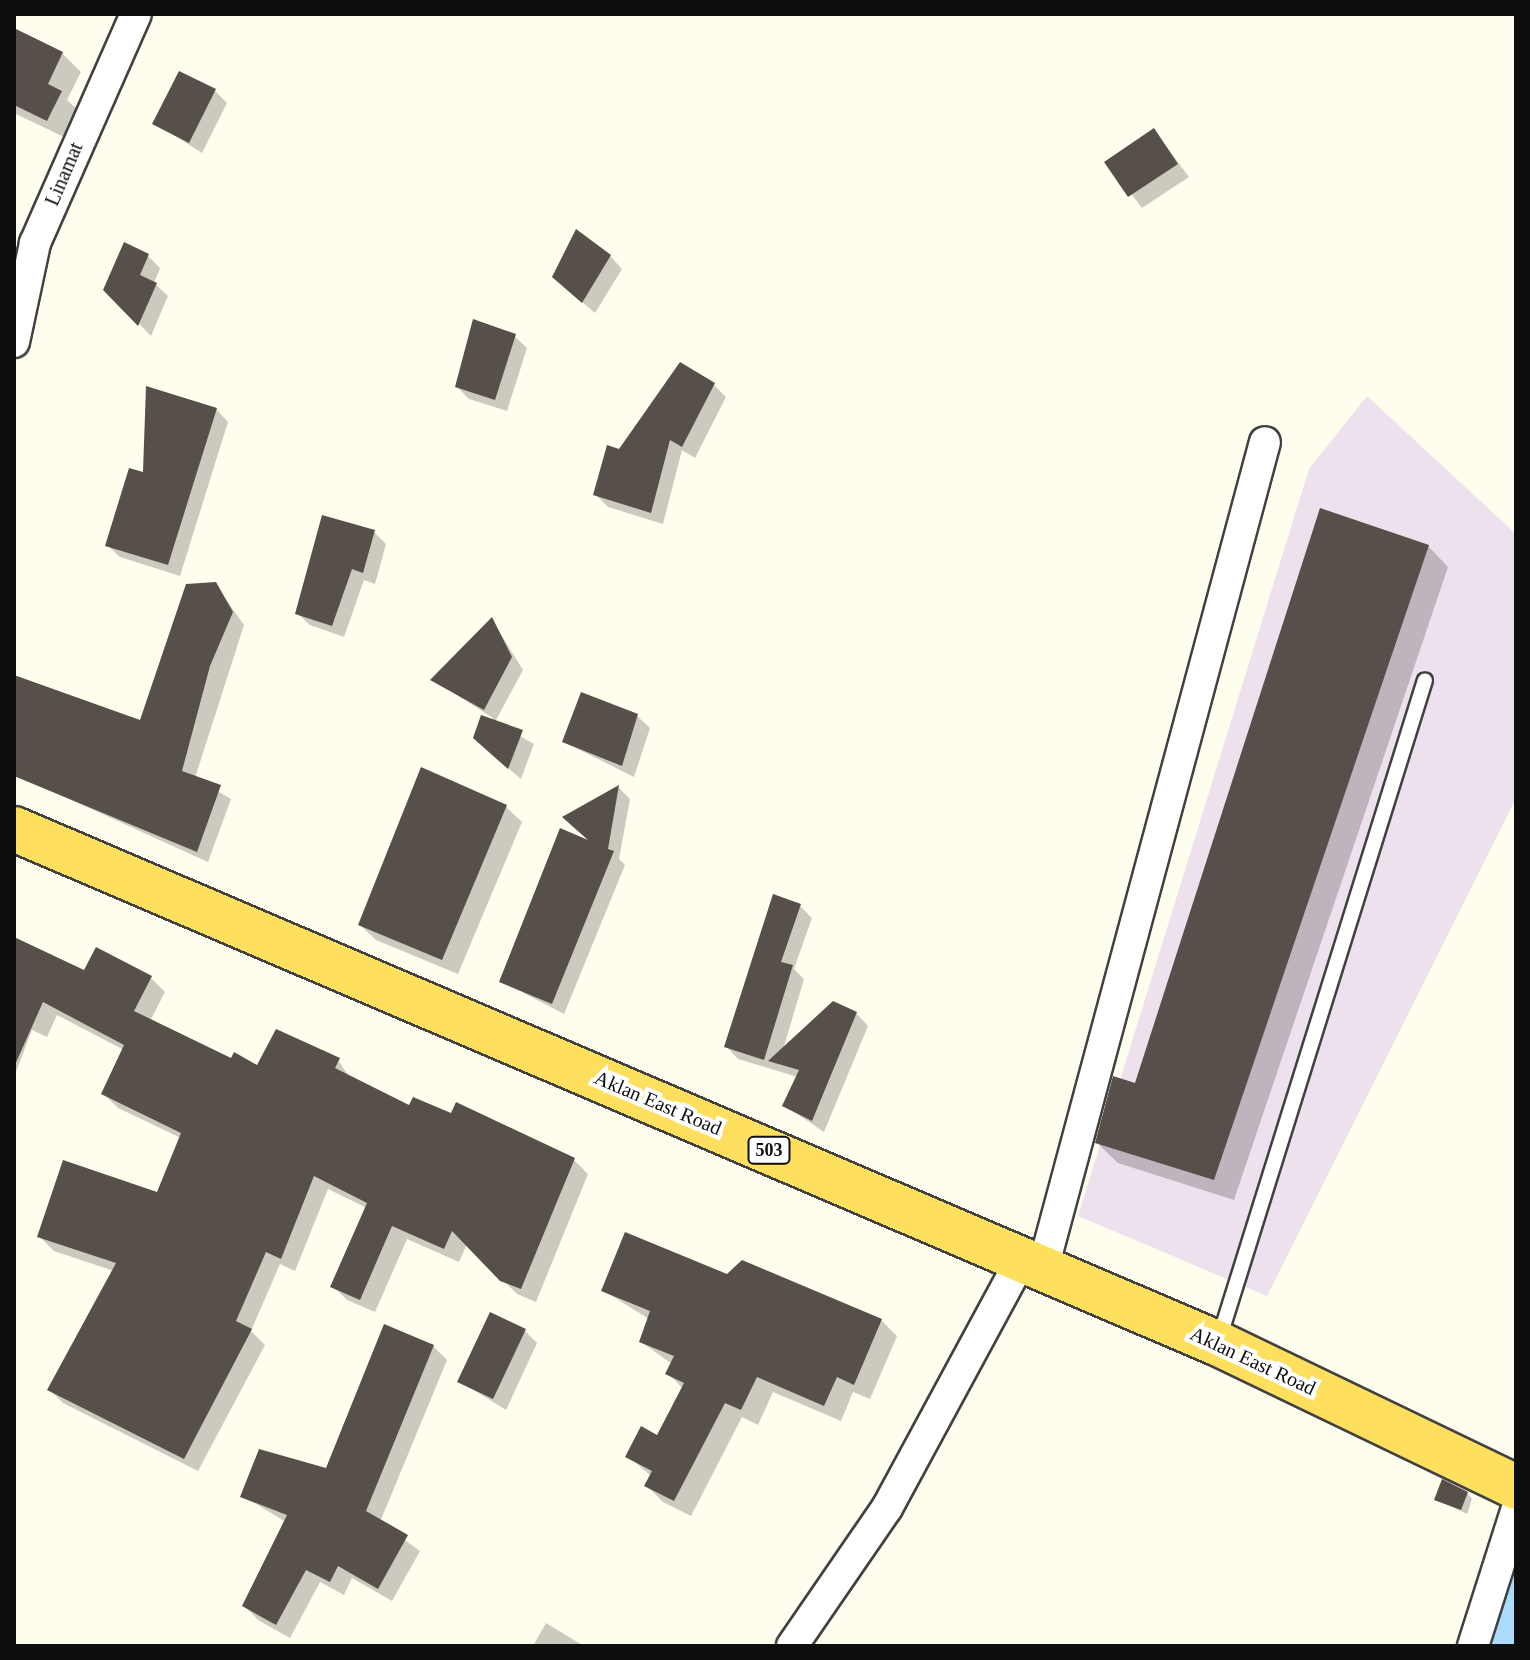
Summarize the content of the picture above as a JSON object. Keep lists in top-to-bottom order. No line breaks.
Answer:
{"streets":{"main road":["Aklan East Road","503"],"street":["Linamat"]}}
